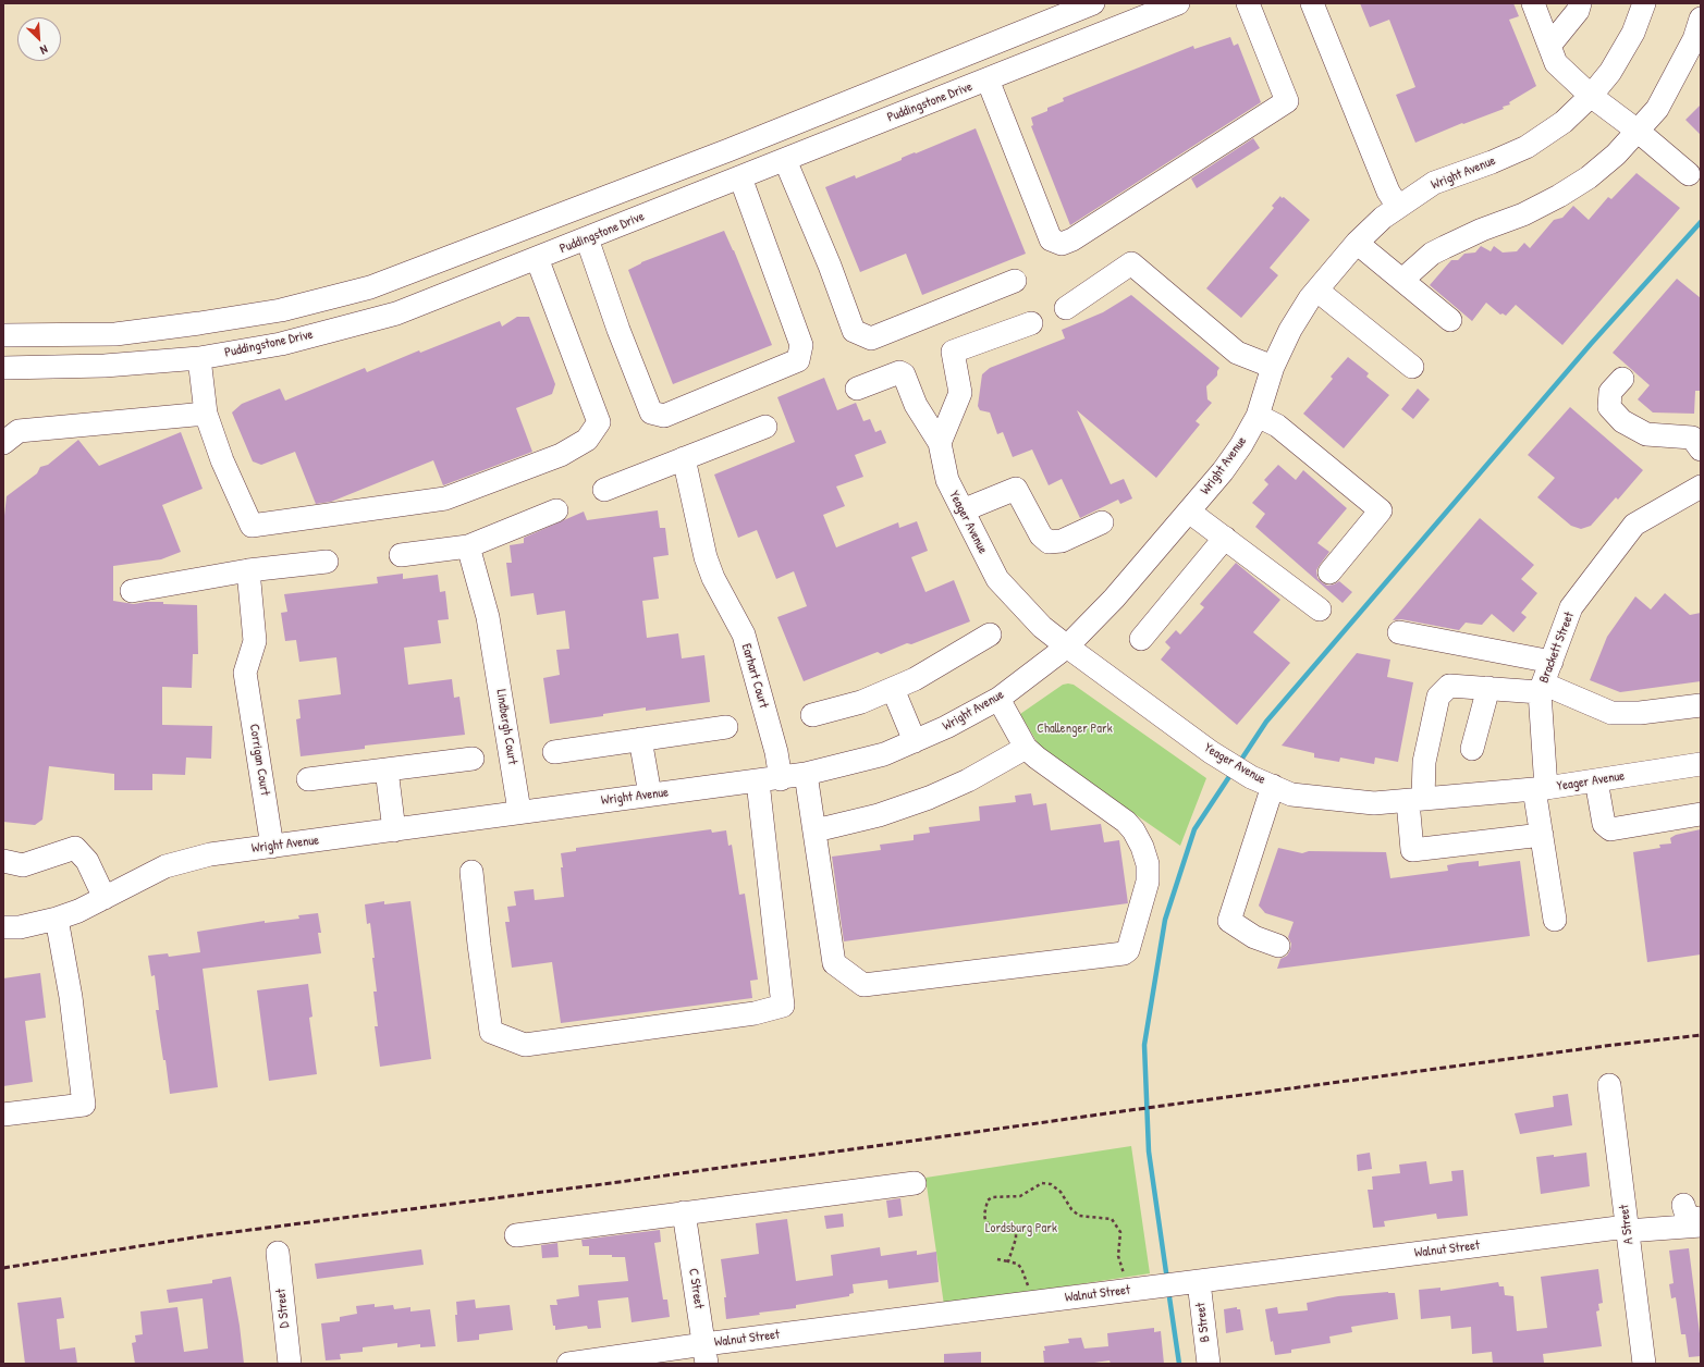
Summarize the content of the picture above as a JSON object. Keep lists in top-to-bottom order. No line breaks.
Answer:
{"streets":{"street":["Puddingstone Drive","Wright Avenue","Yeager Avenue","Brackett Street","Earhart Court","Lindbergh Court","Corrigan Court","A Street","Walnut Street","C Street","D Street","B Street"]},"crossings":[["Wright Avenue","Yeager Avenue"],["Wright Avenue","Earhart Court"],["Wright Avenue","Lindbergh Court"],["Wright Avenue","Corrigan Court"],["Yeager Avenue","Brackett Street"],["A Street","Walnut Street"],["Walnut Street","C Street"],["Walnut Street","B Street"]],"parks":["Challenger Park","Lordsburg Park"],"north":"bottom right"}
